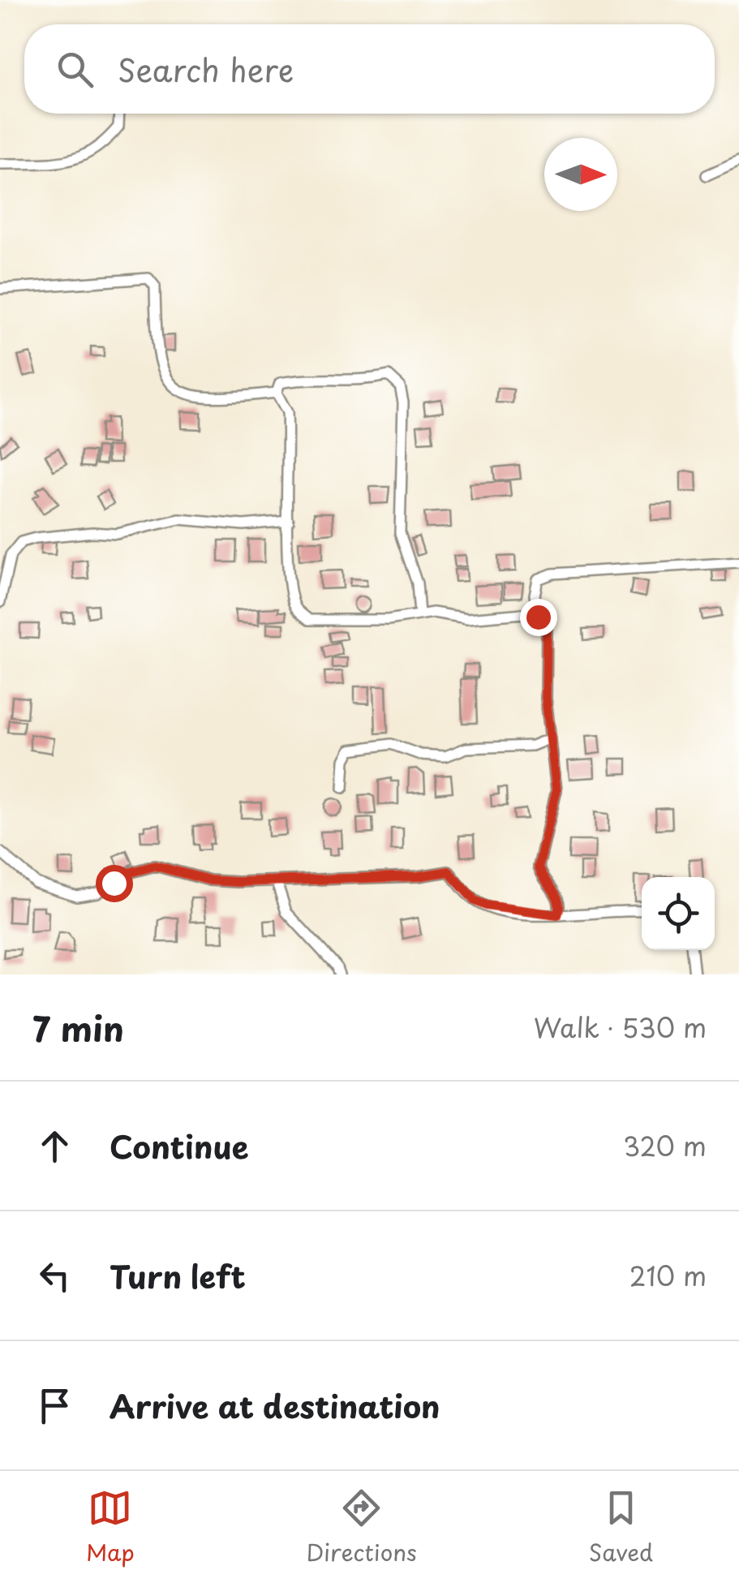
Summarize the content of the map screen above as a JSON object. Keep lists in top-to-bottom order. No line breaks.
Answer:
{"north":"right","page":{"search":"Search here","heading":["7 min","Walk · 530 m"],"list":[["Continue","320 m"],["Turn left","210 m"],"Arrive at destination"],"nav":["Map","Directions","Saved"]}}
